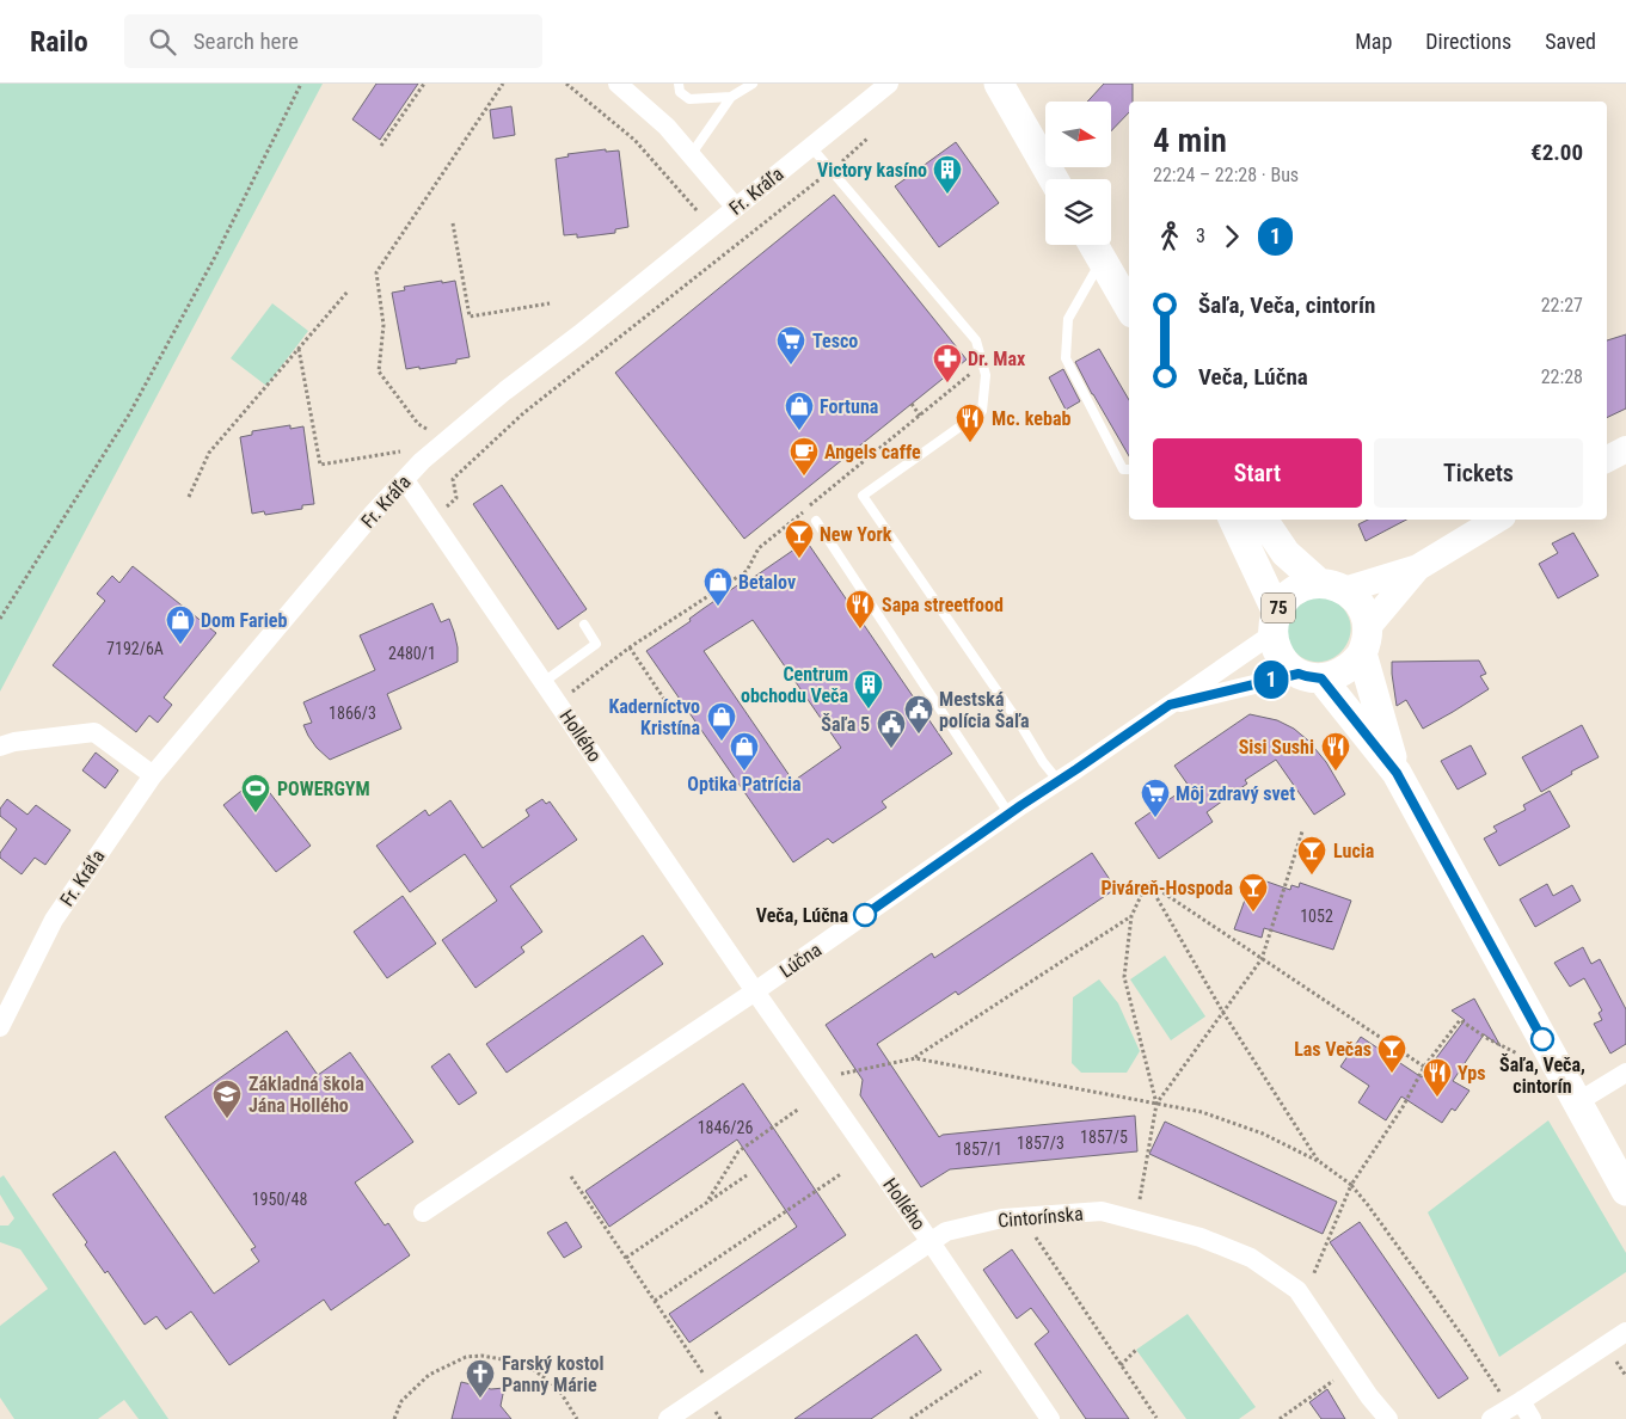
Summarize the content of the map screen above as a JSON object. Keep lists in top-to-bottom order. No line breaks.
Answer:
{"streets":{"main road":["75"],"street":["Fr. Kráľa","Hollého","Lúčna","Cintorínska"]},"crossings":[["Fr. Kráľa","Hollého"],["75","Lúčna"],["Hollého","Lúčna"],["Hollého","Cintorínska"]],"places":{"building":["Victory kasíno","Centrum obchodu Veča"],"supermarket":["Tesco","Môj zdravý svet"],"pharmacy":["Dr. Max"],"shop":["Fortuna","Betalov","Dom Farieb","Kaderníctvo Kristína","Optika Patrícia"],"restaurant":["Mc. kebab","Sapa streetfood","Sisi Sushi","Yps"],"cafe":["Angels caffe"],"bar":["New York","Lucia","Piváreň-Hospoda","Las Večas"],"public building":["Mestská polícia Šaľa","Šaľa 5"],"sports":["POWERGYM"],"other":["Veča, Lúčna","Šaľa, Veča, cintorín"],"school or university":["Základná škola Jána Hollého"],"church":["Farský kostol Panny Márie"]},"lines":["bus line 1"],"house_numbers":["7192/6A","2480/1","1866/3","1052","1846/26","1857/5","1857/3","1857/1","1950/48"],"north":"right","page":{"header":"Railo","search":"Search here","nav":["Map","Directions","Saved"],"on_map":"1","heading":["4 min","22:24 – 22:28 · Bus","€2.00"],"legs":["3","1"],"list":[{"name":"Šaľa, Veča, cintorín","value":"22:27"},{"name":"Veča, Lúčna","value":"22:28"}],"buttons":["Start","Tickets"]}}
